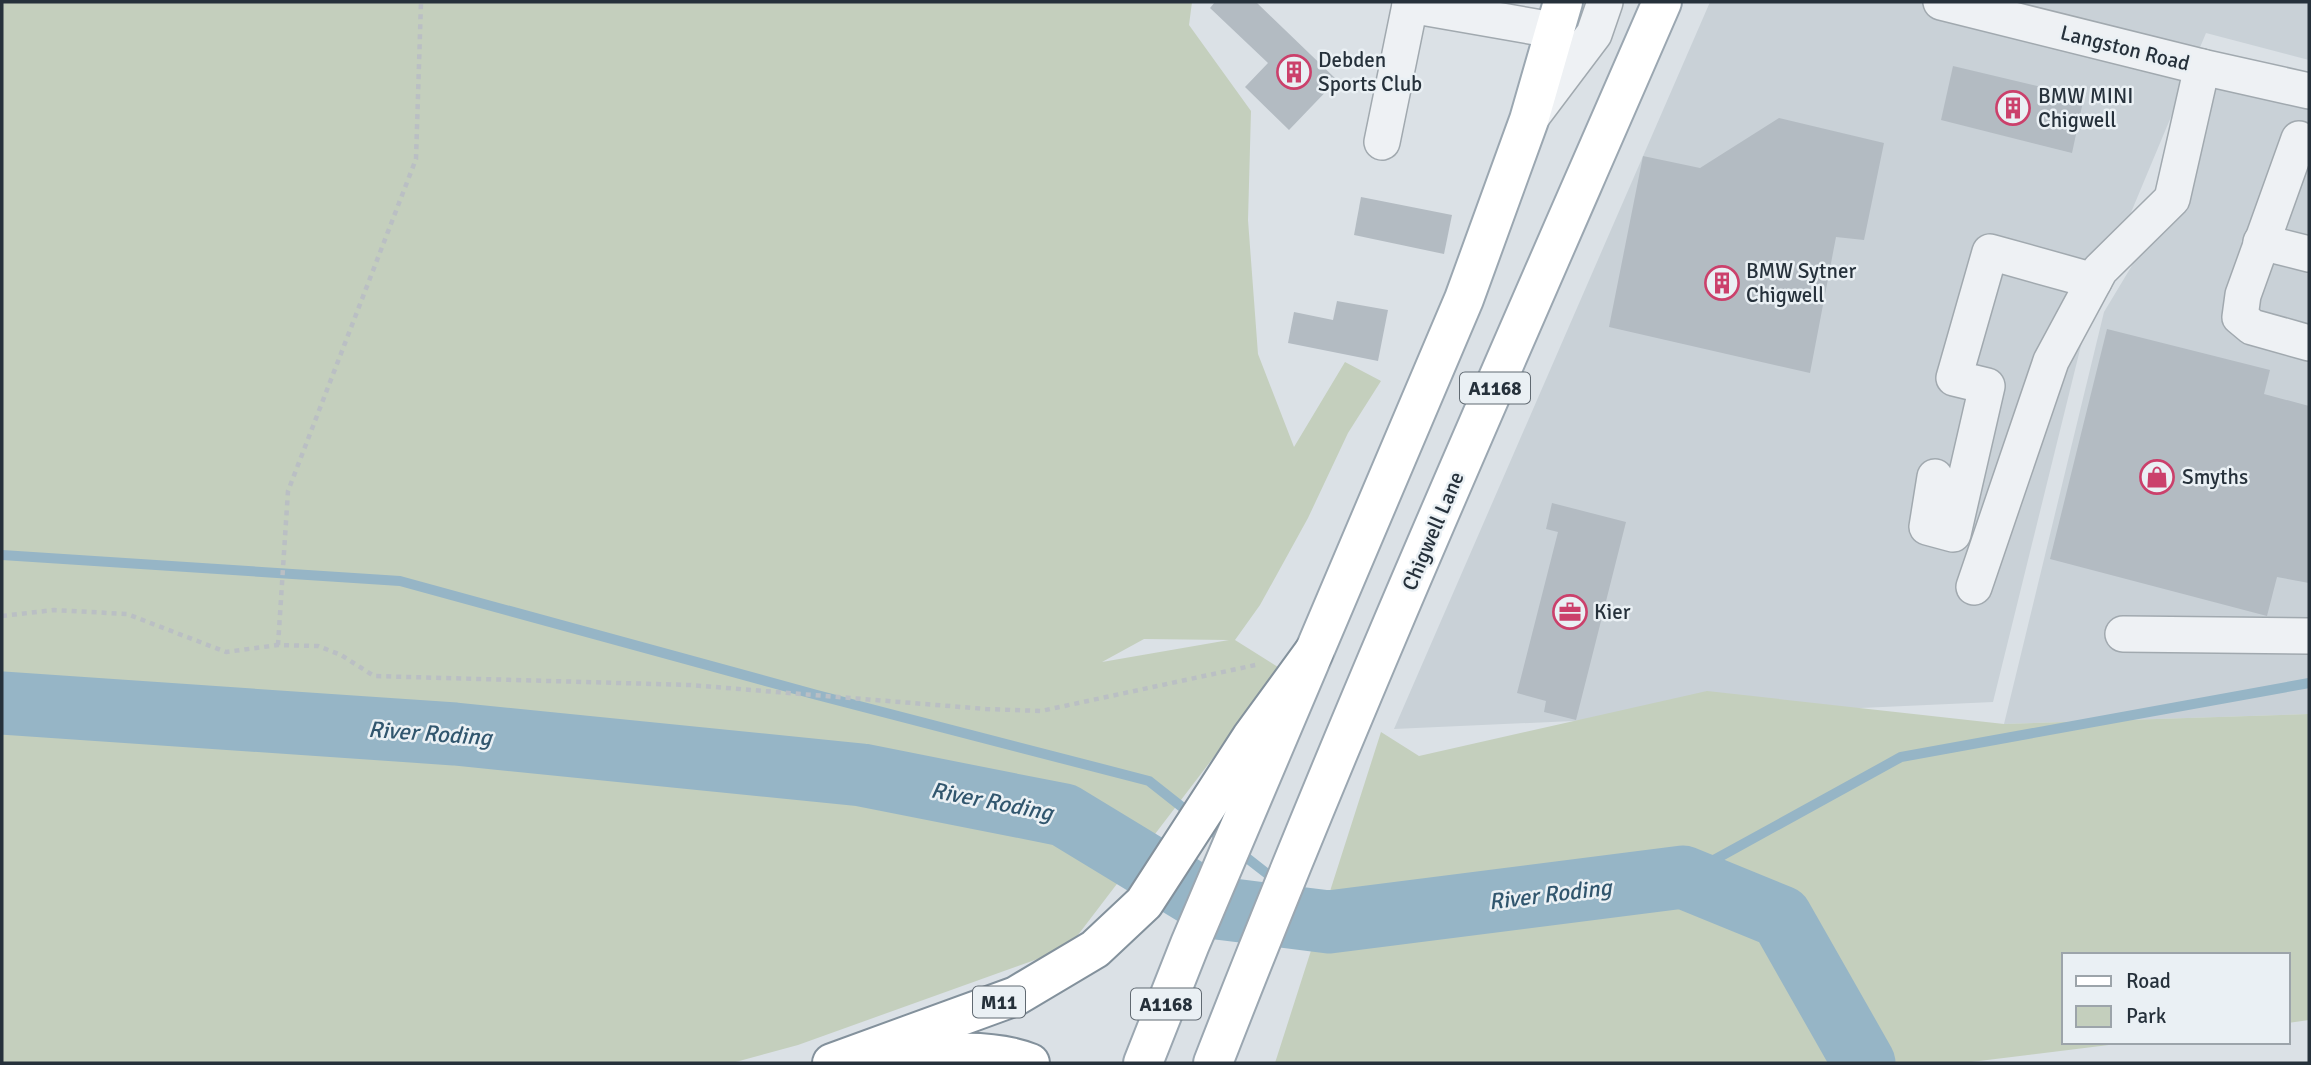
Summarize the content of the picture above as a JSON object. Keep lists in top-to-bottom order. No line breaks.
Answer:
{"streets":{"main road":["A1168","Chigwell Lane","M11"],"street":["Langston Road"]},"crossings":[["A1168","M11"]],"water":["River Roding"],"places":{"building":["Debden Sports Club","BMW MINI Chigwell","BMW Sytner Chigwell"],"shop":["Smyths"],"office":["Kier"]},"legend":["Road","Park"]}
